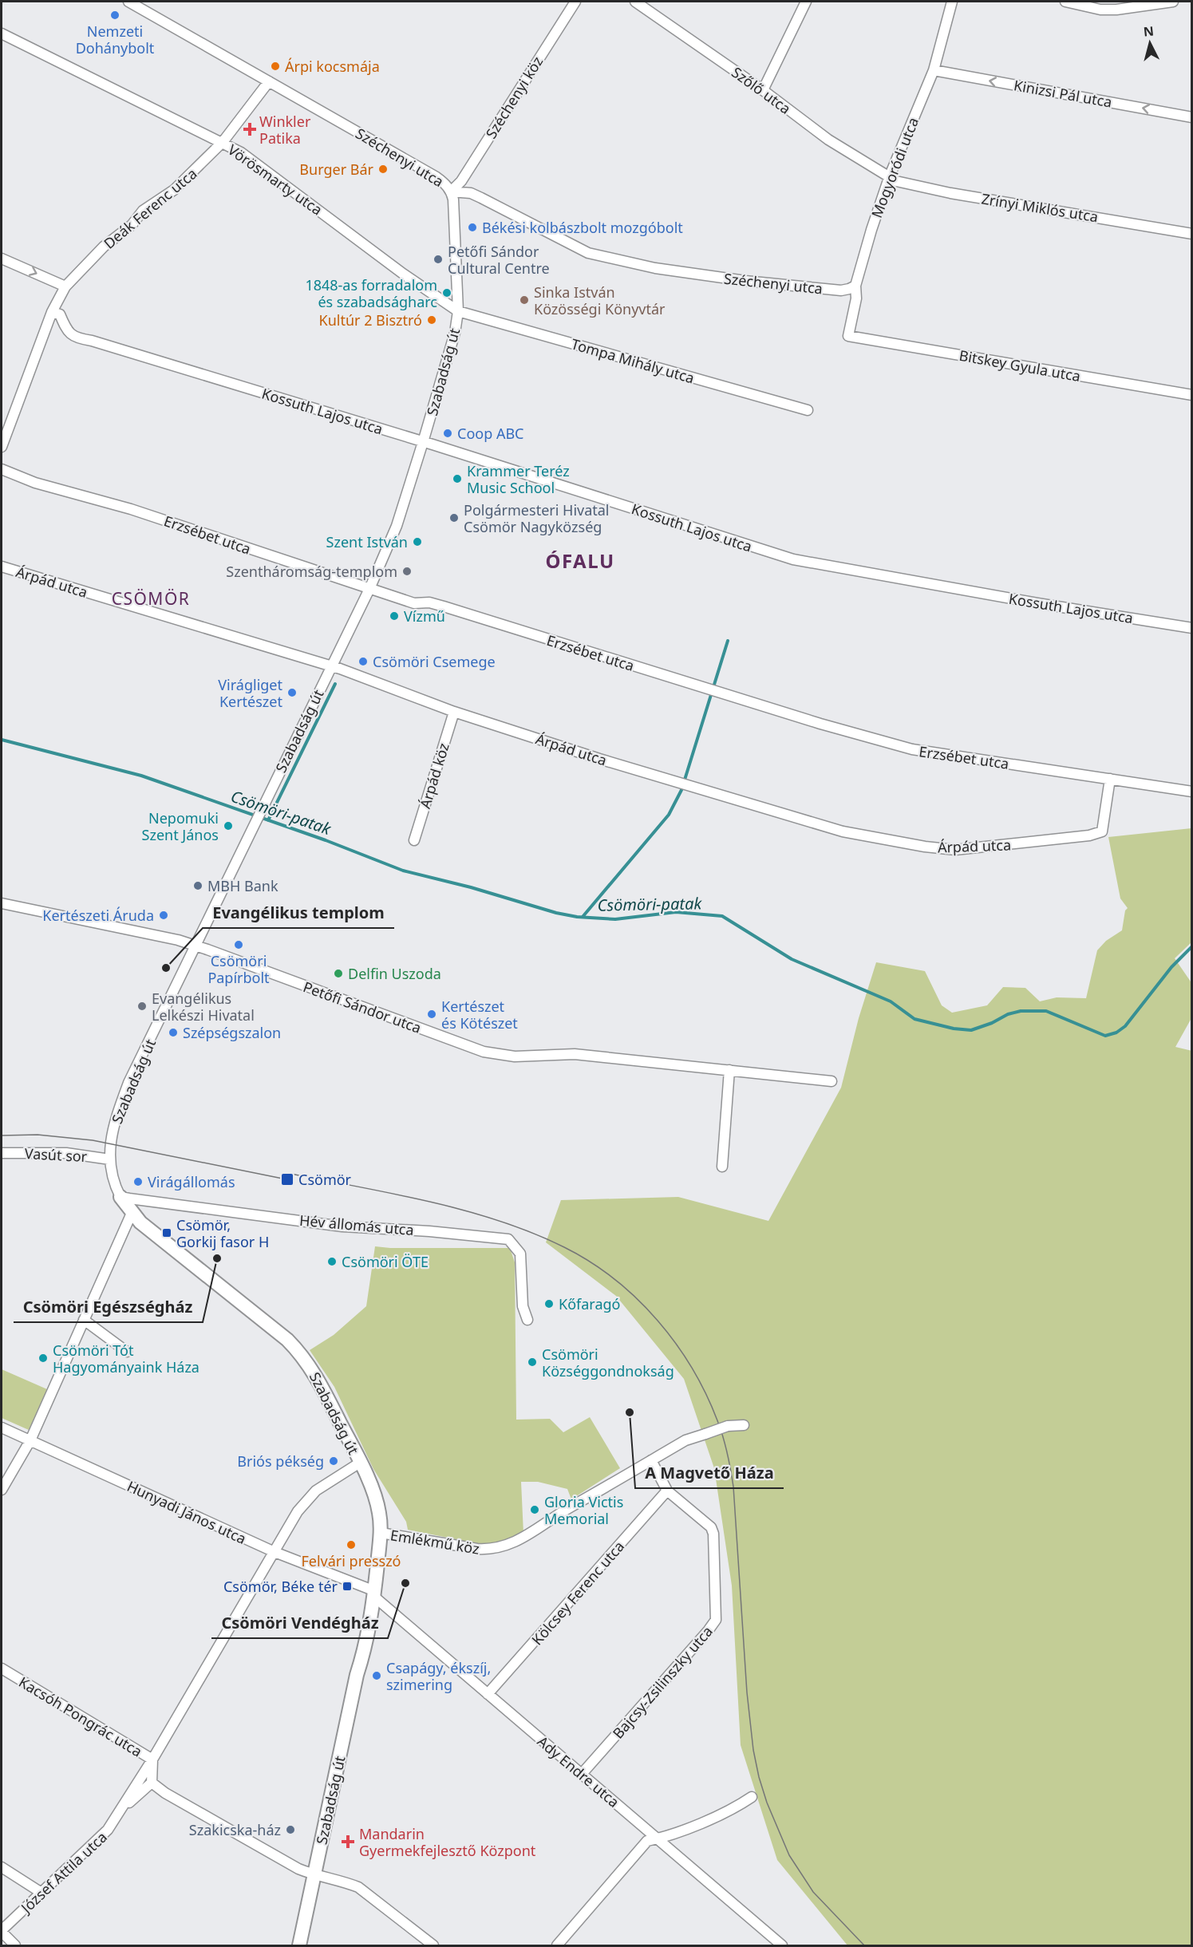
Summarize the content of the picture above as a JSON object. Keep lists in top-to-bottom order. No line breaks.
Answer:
{"streets":{"street":["Szőlő utca","Kinizsi Pál utca","Széchenyi köz","Széchenyi utca","Mogyoródi utca","Vörösmarty utca","Zrínyi Miklós utca","Deák Ferenc utca","Tompa Mihály utca","Bitskey Gyula utca","Szabadság út","Kossuth Lajos utca","Erzsébet utca","Árpád utca","Árpád köz","Petőfi Sándor utca","Vasút sor","Hév állomás utca","Hunyadi János utca","Emlékmű köz","Kölcsey Ferenc utca","Bajcsy-Zsilinszky utca","Kacsóh Pongrác utca","Ady Endre utca","József Attila utca"]},"crossings":[["Szőlő utca","Mogyoródi utca"],["Szőlő utca","Zrínyi Miklós utca"],["Kinizsi Pál utca","Mogyoródi utca"],["Széchenyi köz","Széchenyi utca"],["Széchenyi köz","Szabadság út"],["Széchenyi utca","Mogyoródi utca"],["Széchenyi utca","Deák Ferenc utca"],["Széchenyi utca","Szabadság út"],["Mogyoródi utca","Zrínyi Miklós utca"],["Mogyoródi utca","Bitskey Gyula utca"],["Vörösmarty utca","Deák Ferenc utca"],["Vörösmarty utca","Tompa Mihály utca"],["Vörösmarty utca","Szabadság út"],["Deák Ferenc utca","Kossuth Lajos utca"],["Tompa Mihály utca","Szabadság út"],["Szabadság út","Kossuth Lajos utca"],["Szabadság út","Erzsébet utca"],["Szabadság út","Árpád utca"],["Szabadság út","Petőfi Sándor utca"],["Szabadság út","Vasút sor"],["Szabadság út","Hév állomás utca"],["Szabadság út","Hunyadi János utca"],["Szabadság út","Emlékmű köz"],["Szabadság út","Ady Endre utca"],["Szabadság út","József Attila utca"],["Erzsébet utca","Árpád utca"],["Árpád utca","Árpád köz"],["Hunyadi János utca","Ady Endre utca"],["Hunyadi János utca","József Attila utca"],["Emlékmű köz","Bajcsy-Zsilinszky utca"],["Kölcsey Ferenc utca","Bajcsy-Zsilinszky utca"],["Kölcsey Ferenc utca","Ady Endre utca"],["Bajcsy-Zsilinszky utca","Ady Endre utca"],["Kacsóh Pongrác utca","József Attila utca"]],"one_way":["Kinizsi Pál utca"],"districts":["ÓFALU","CSÖMÖR"],"water":["Csömöri-patak"],"places":{"other":["Nemzeti Dohánybolt","Árpi kocsmája","Burger Bár","Békési kolbászbolt mozgóbolt","Petőfi Sándor Cultural Centre","1848-as forradalom és szabadságharc","Sinka István Közösségi Könyvtár","Kultúr 2 Bisztró","Coop ABC","Krammer Teréz Music School","Polgármesteri Hivatal Csömör Nagyközség","Szent István","Szentháromság-templom","Vízmű","Csömöri Csemege","Virágliget Kertészet","Nepomuki Szent János","MBH Bank","Kertészeti Áruda","Csömöri Papírbolt","Evangélikus templom","Delfin Uszoda","Evangélikus Lelkészi Hivatal","Kertészet és Kötészet","Szépségszalon","Virágállomás","Csömöri Egészségház","Csömöri ÖTE","Kőfaragó","Csömöri Tót Hagyományaink Háza","Csömöri Községgondnokság","A Magvető Háza","Briós pékség","Gloria Victis Memorial","Felvári presszó","Csömöri Vendégház","Csapágy, ékszíj, szimering","Szakicska-ház"],"health":["Winkler Patika","Mandarin Gyermekfejlesztő Központ"],"transit":["Csömör","Csömör, Gorkij fasor H","Csömör, Béke tér"]},"north":"top"}
